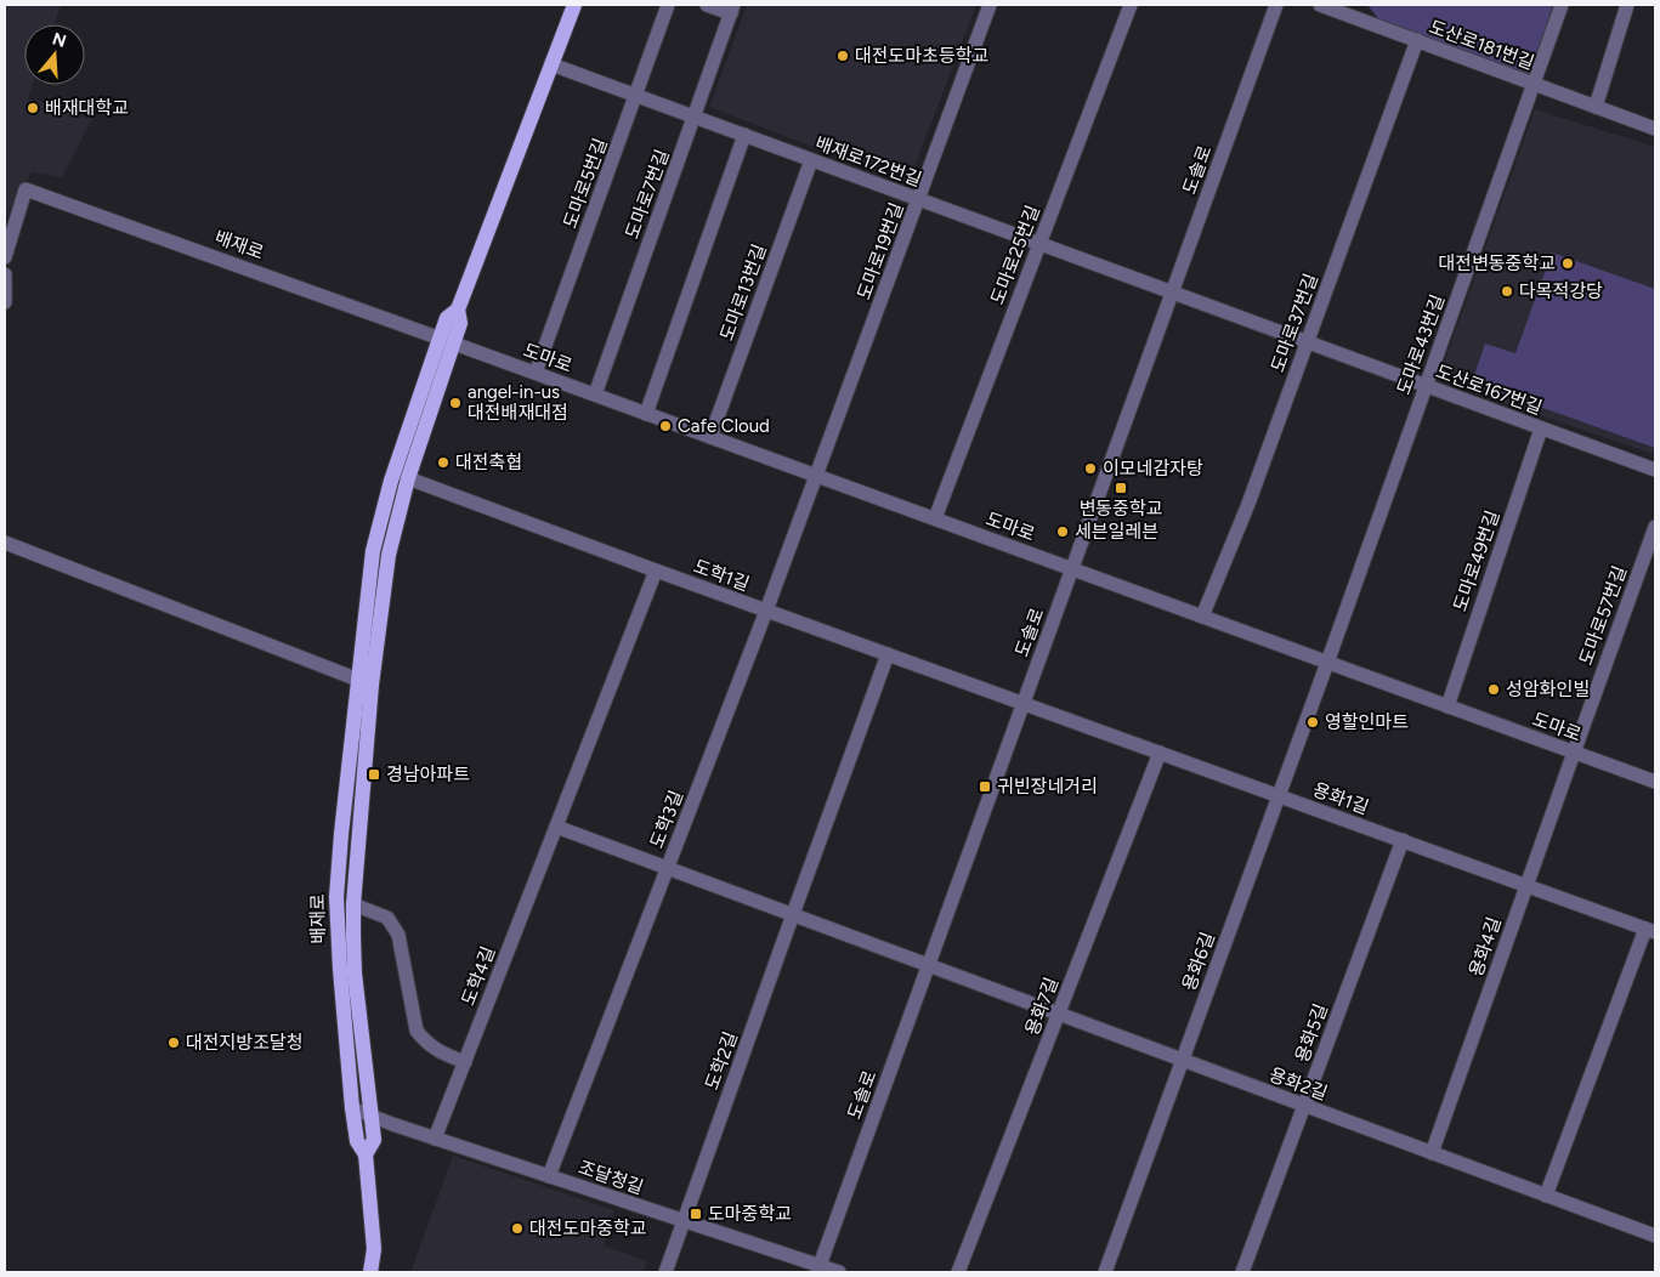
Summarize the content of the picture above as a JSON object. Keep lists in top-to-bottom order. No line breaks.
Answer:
{"streets":{"main road":["배재로"],"street":["도산로181번길","배재로172번길","도솔로","도마로5번길","도마로7번길","도마로19번길","도마로25번길","도마로13번길","도마로37번길","도마로43번길","도마로","도산로167번길","도마로49번길","도학1길","도마로57번길","용화1길","도학3길","용화4길","용화6길","도학4길","용화7길","용화5길","도학2길","용화2길","조달청길"]},"crossings":[["도산로181번길","도마로37번길"],["도산로181번길","도마로43번길"],["배재로172번길","도솔로"],["배재로172번길","도마로5번길"],["배재로172번길","도마로7번길"],["배재로172번길","배재로"],["배재로172번길","도마로19번길"],["배재로172번길","도마로25번길"],["배재로172번길","도마로13번길"],["배재로172번길","도산로167번길"],["도솔로","도마로"],["도솔로","도산로167번길"],["도솔로","도학1길"],["도솔로","용화1길"],["도솔로","용화2길"],["도솔로","조달청길"],["도마로5번길","도마로"],["도마로7번길","도마로"],["배재로","도마로"],["배재로","도학1길"],["배재로","조달청길"],["도마로19번길","도마로"],["도마로19번길","도학3길"],["도마로25번길","도마로"],["도마로13번길","도마로"],["도마로37번길","도마로"],["도마로37번길","도산로167번길"],["도마로43번길","도마로"],["도마로43번길","도산로167번길"],["도마로43번길","용화6길"],["도마로","도마로49번길"],["도마로","도마로57번길"],["도마로","도학3길"],["도마로","용화4길"],["도마로","용화6길"],["도산로167번길","도마로49번길"],["도학1길","용화1길"],["도학1길","도학3길"],["도학1길","도학4길"],["도학1길","도학2길"],["도마로57번길","용화4길"],["용화1길","용화4길"],["용화1길","용화6길"],["용화1길","용화7길"],["용화1길","용화5길"],["용화1길","용화2길"],["도학3길","조달청길"],["용화4길","용화2길"],["용화6길","용화2길"],["도학4길","조달청길"],["용화7길","용화2길"],["용화5길","용화2길"],["도학2길","조달청길"]],"places":{"other":["대전도마초등학교","배재대학교","대전변동중학교","다목적강당","angel-in-us 대전배재대점","Cafe Cloud","대전축협","이모네감자탕","세븐일레븐","성암화인빌","영할인마트","대전지방조달청","대전도마중학교"],"transit":["변동중학교","경남아파트","귀빈장네거리","도마중학교"]},"north":"top"}
